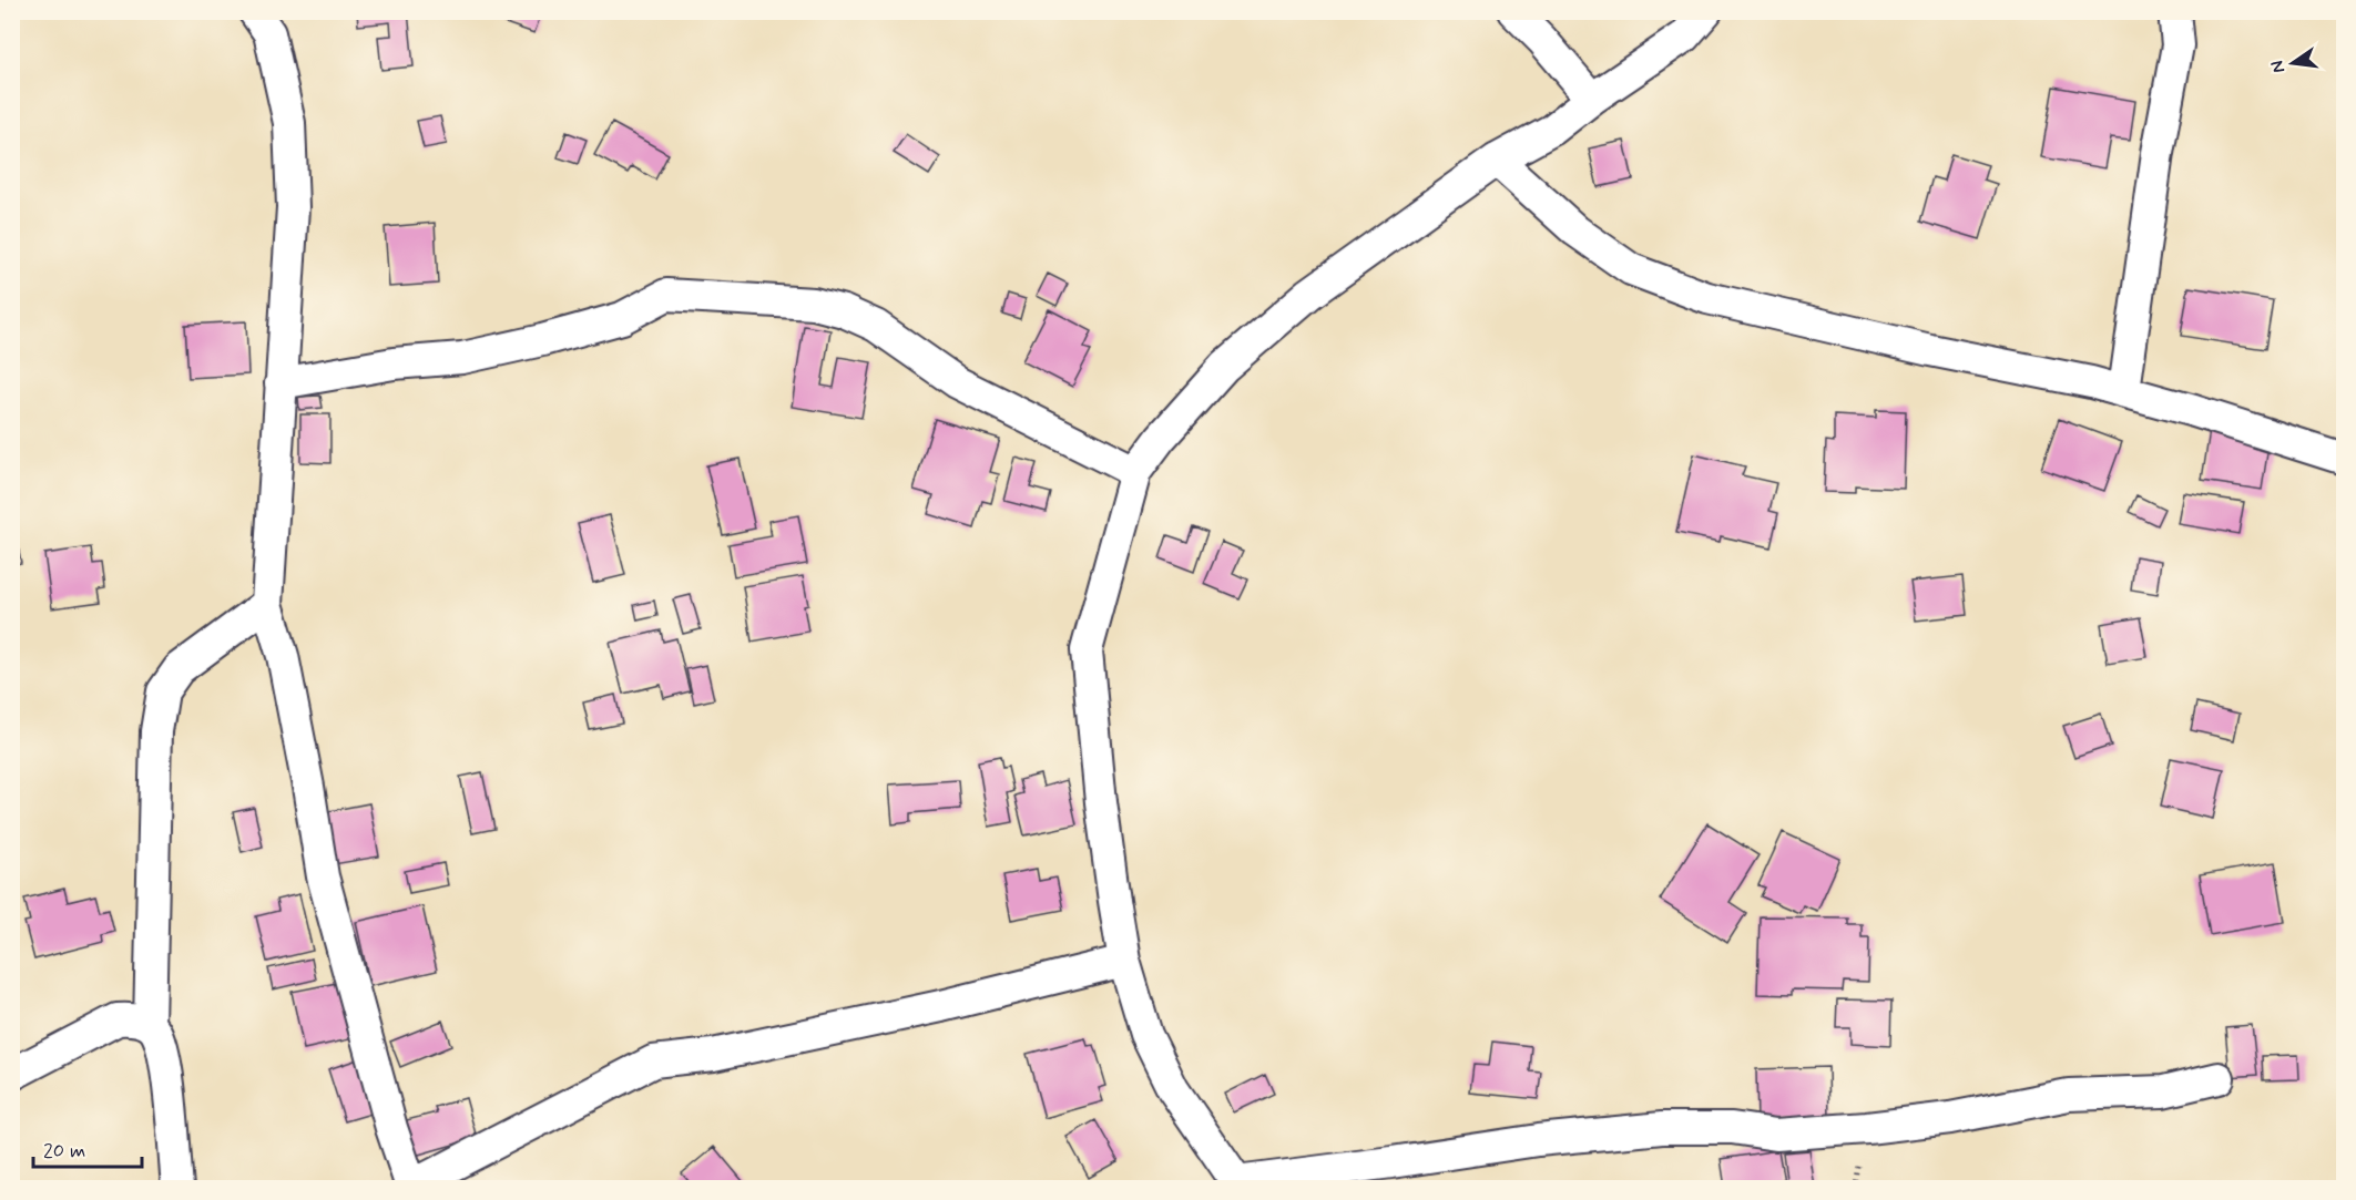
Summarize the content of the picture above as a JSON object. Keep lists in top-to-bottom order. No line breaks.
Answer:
{"scale_bar":"20 m","north":"left"}
